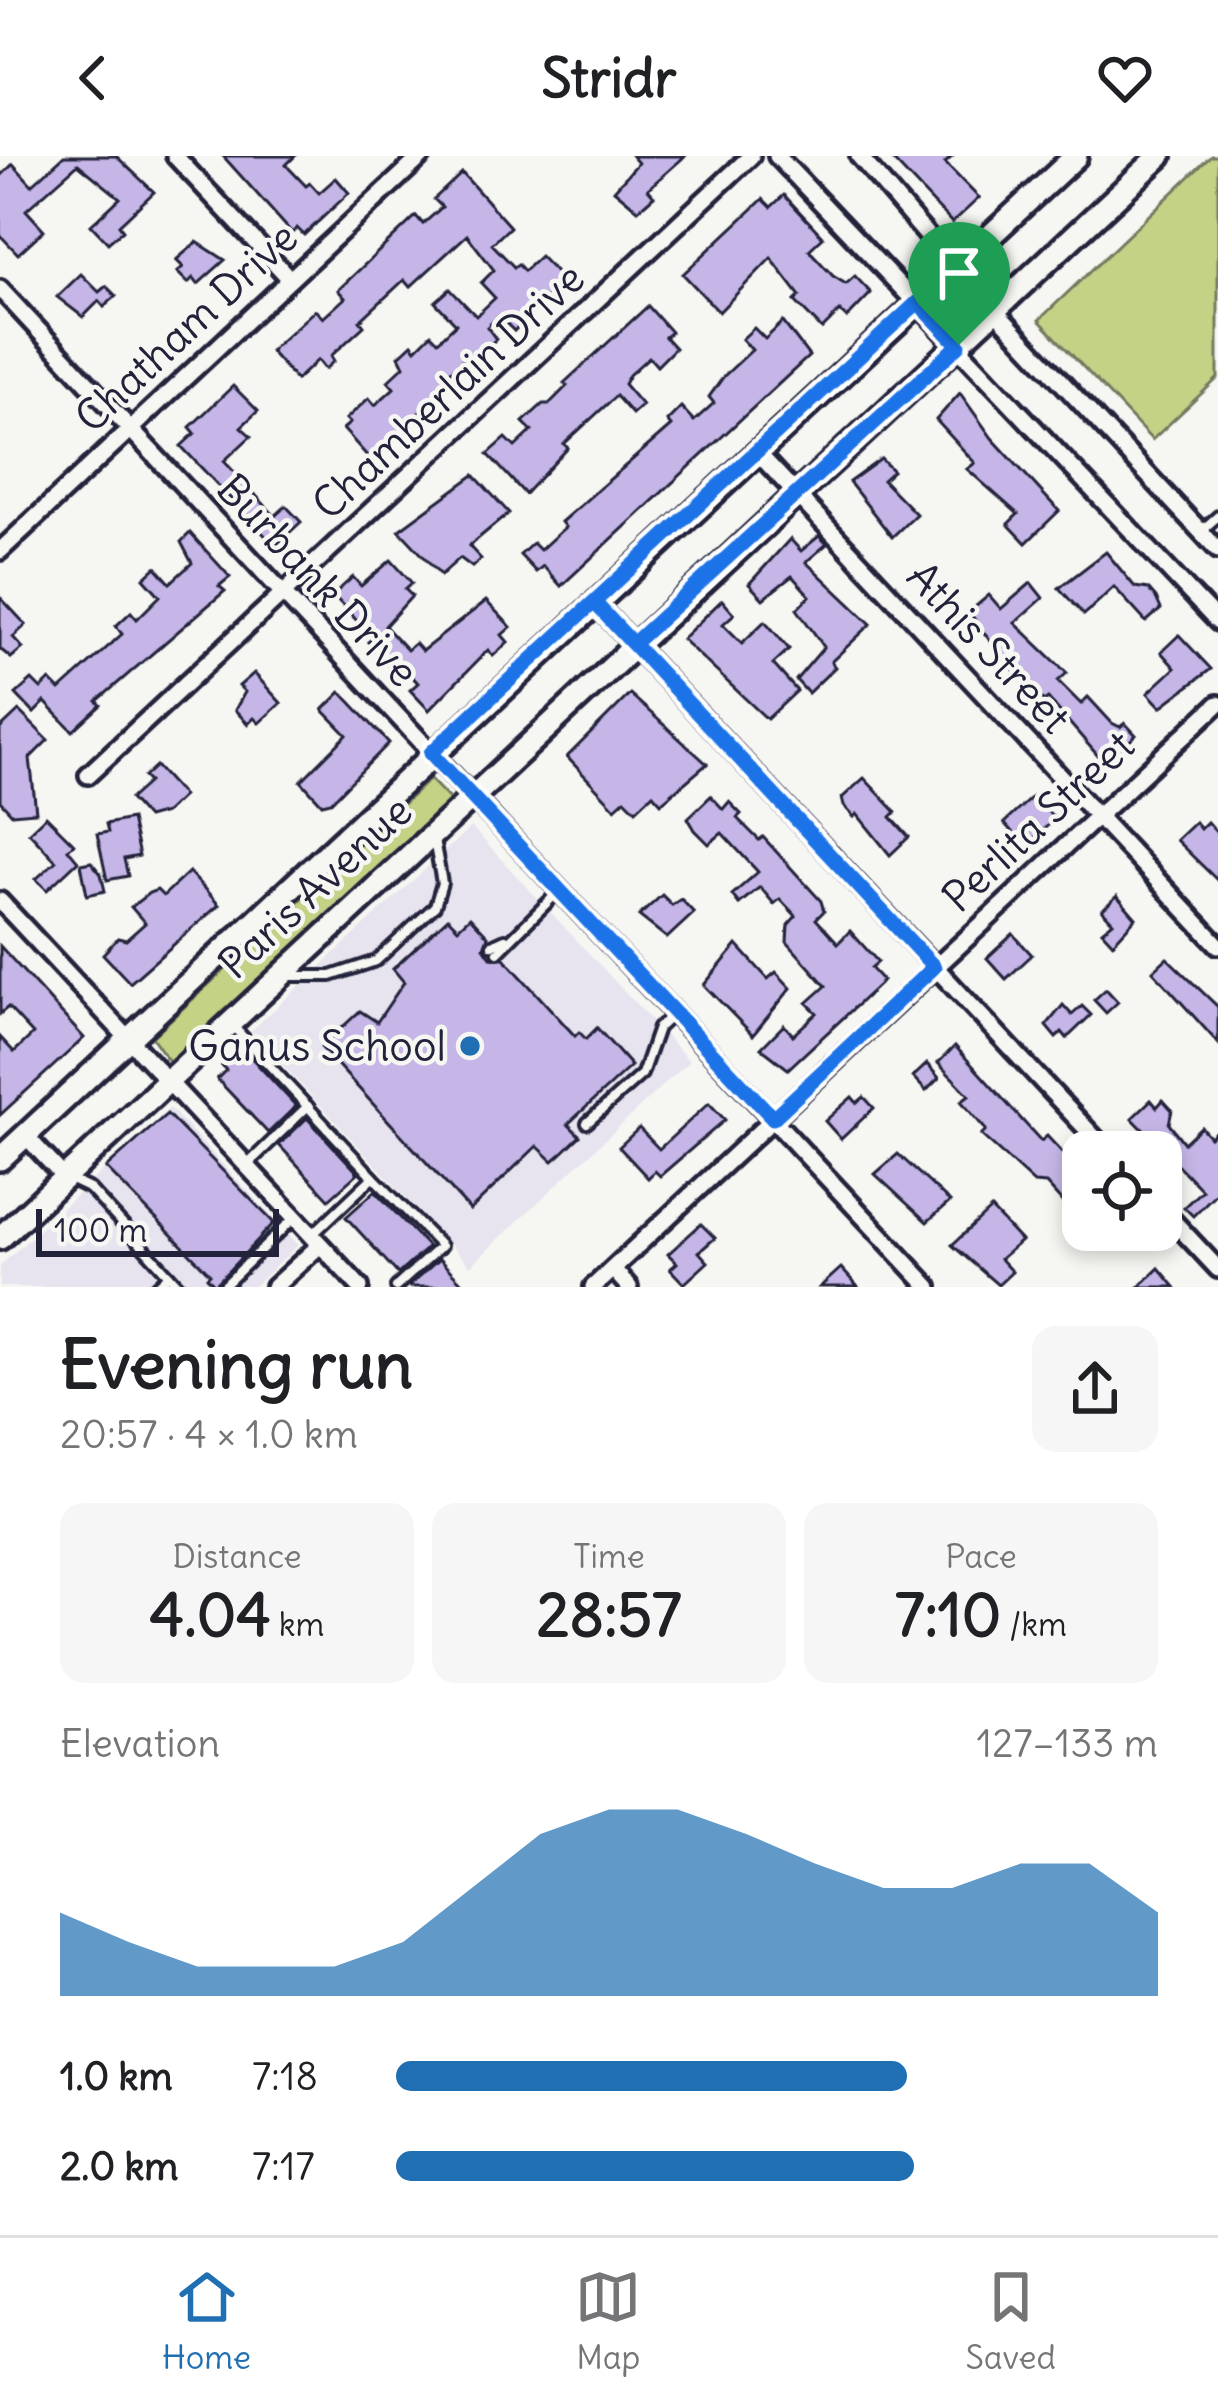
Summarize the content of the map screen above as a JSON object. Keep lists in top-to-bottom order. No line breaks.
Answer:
{"streets":{"street":["Chatham Drive","Chamberlain Drive","Burbank Drive","Athis Street","Perlita Street","Paris Avenue"]},"crossings":[["Chatham Drive","Burbank Drive"],["Chamberlain Drive","Burbank Drive"],["Burbank Drive","Perlita Street"],["Burbank Drive","Paris Avenue"],["Athis Street","Perlita Street"],["Athis Street","Paris Avenue"]],"places":["Ganus School"],"scale_bar":"100 m","page":{"header":"Stridr","scale":"100 m","heading":["Evening run","20:57 · 4 × 1.0 km"],"stats":[["Distance","4.04 km"],["Time","28:57"],["Pace","7:10 /km"]],"chart":["Elevation","127–133 m"],"list":[{"name":"1.0 km","note":"7:18"},{"name":"2.0 km","note":"7:17"}],"tabs":["Home","Map","Saved"]}}
